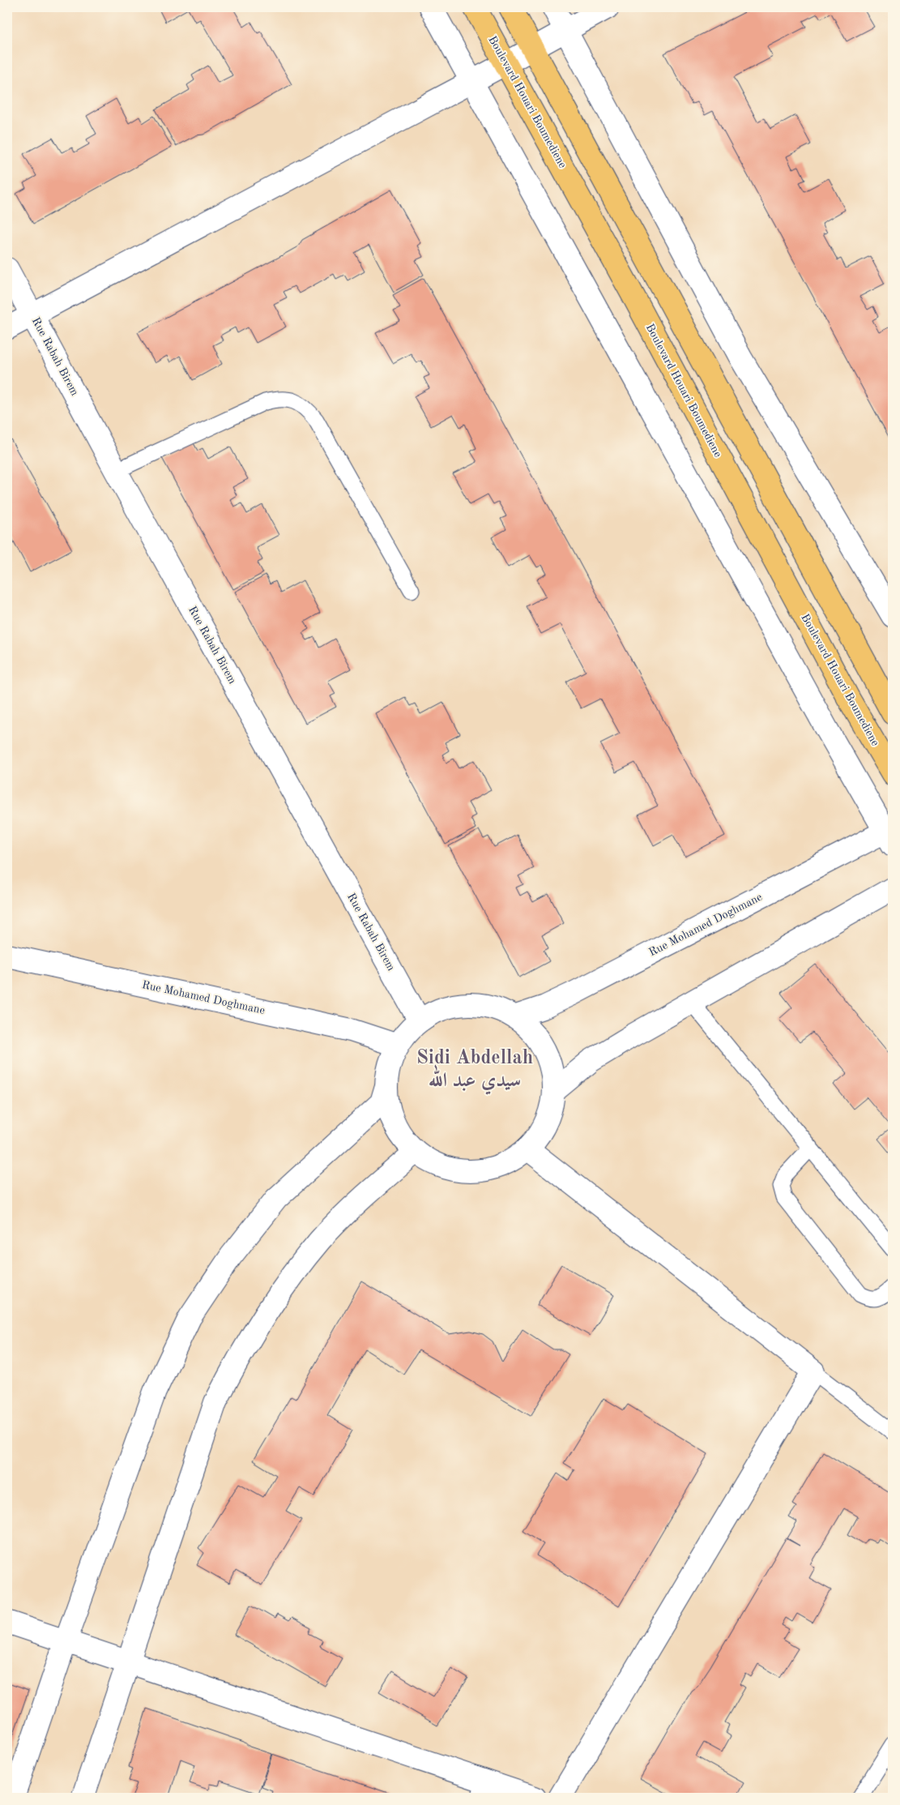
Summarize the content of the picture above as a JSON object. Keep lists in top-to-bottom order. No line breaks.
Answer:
{"streets":{"main road":["Boulevard Houari Boumediene"],"street":["Rue Rabah Birem","Rue Mohamed Doghmane"]},"districts":["Sidi Abdellah سيدي عبد الله"]}
